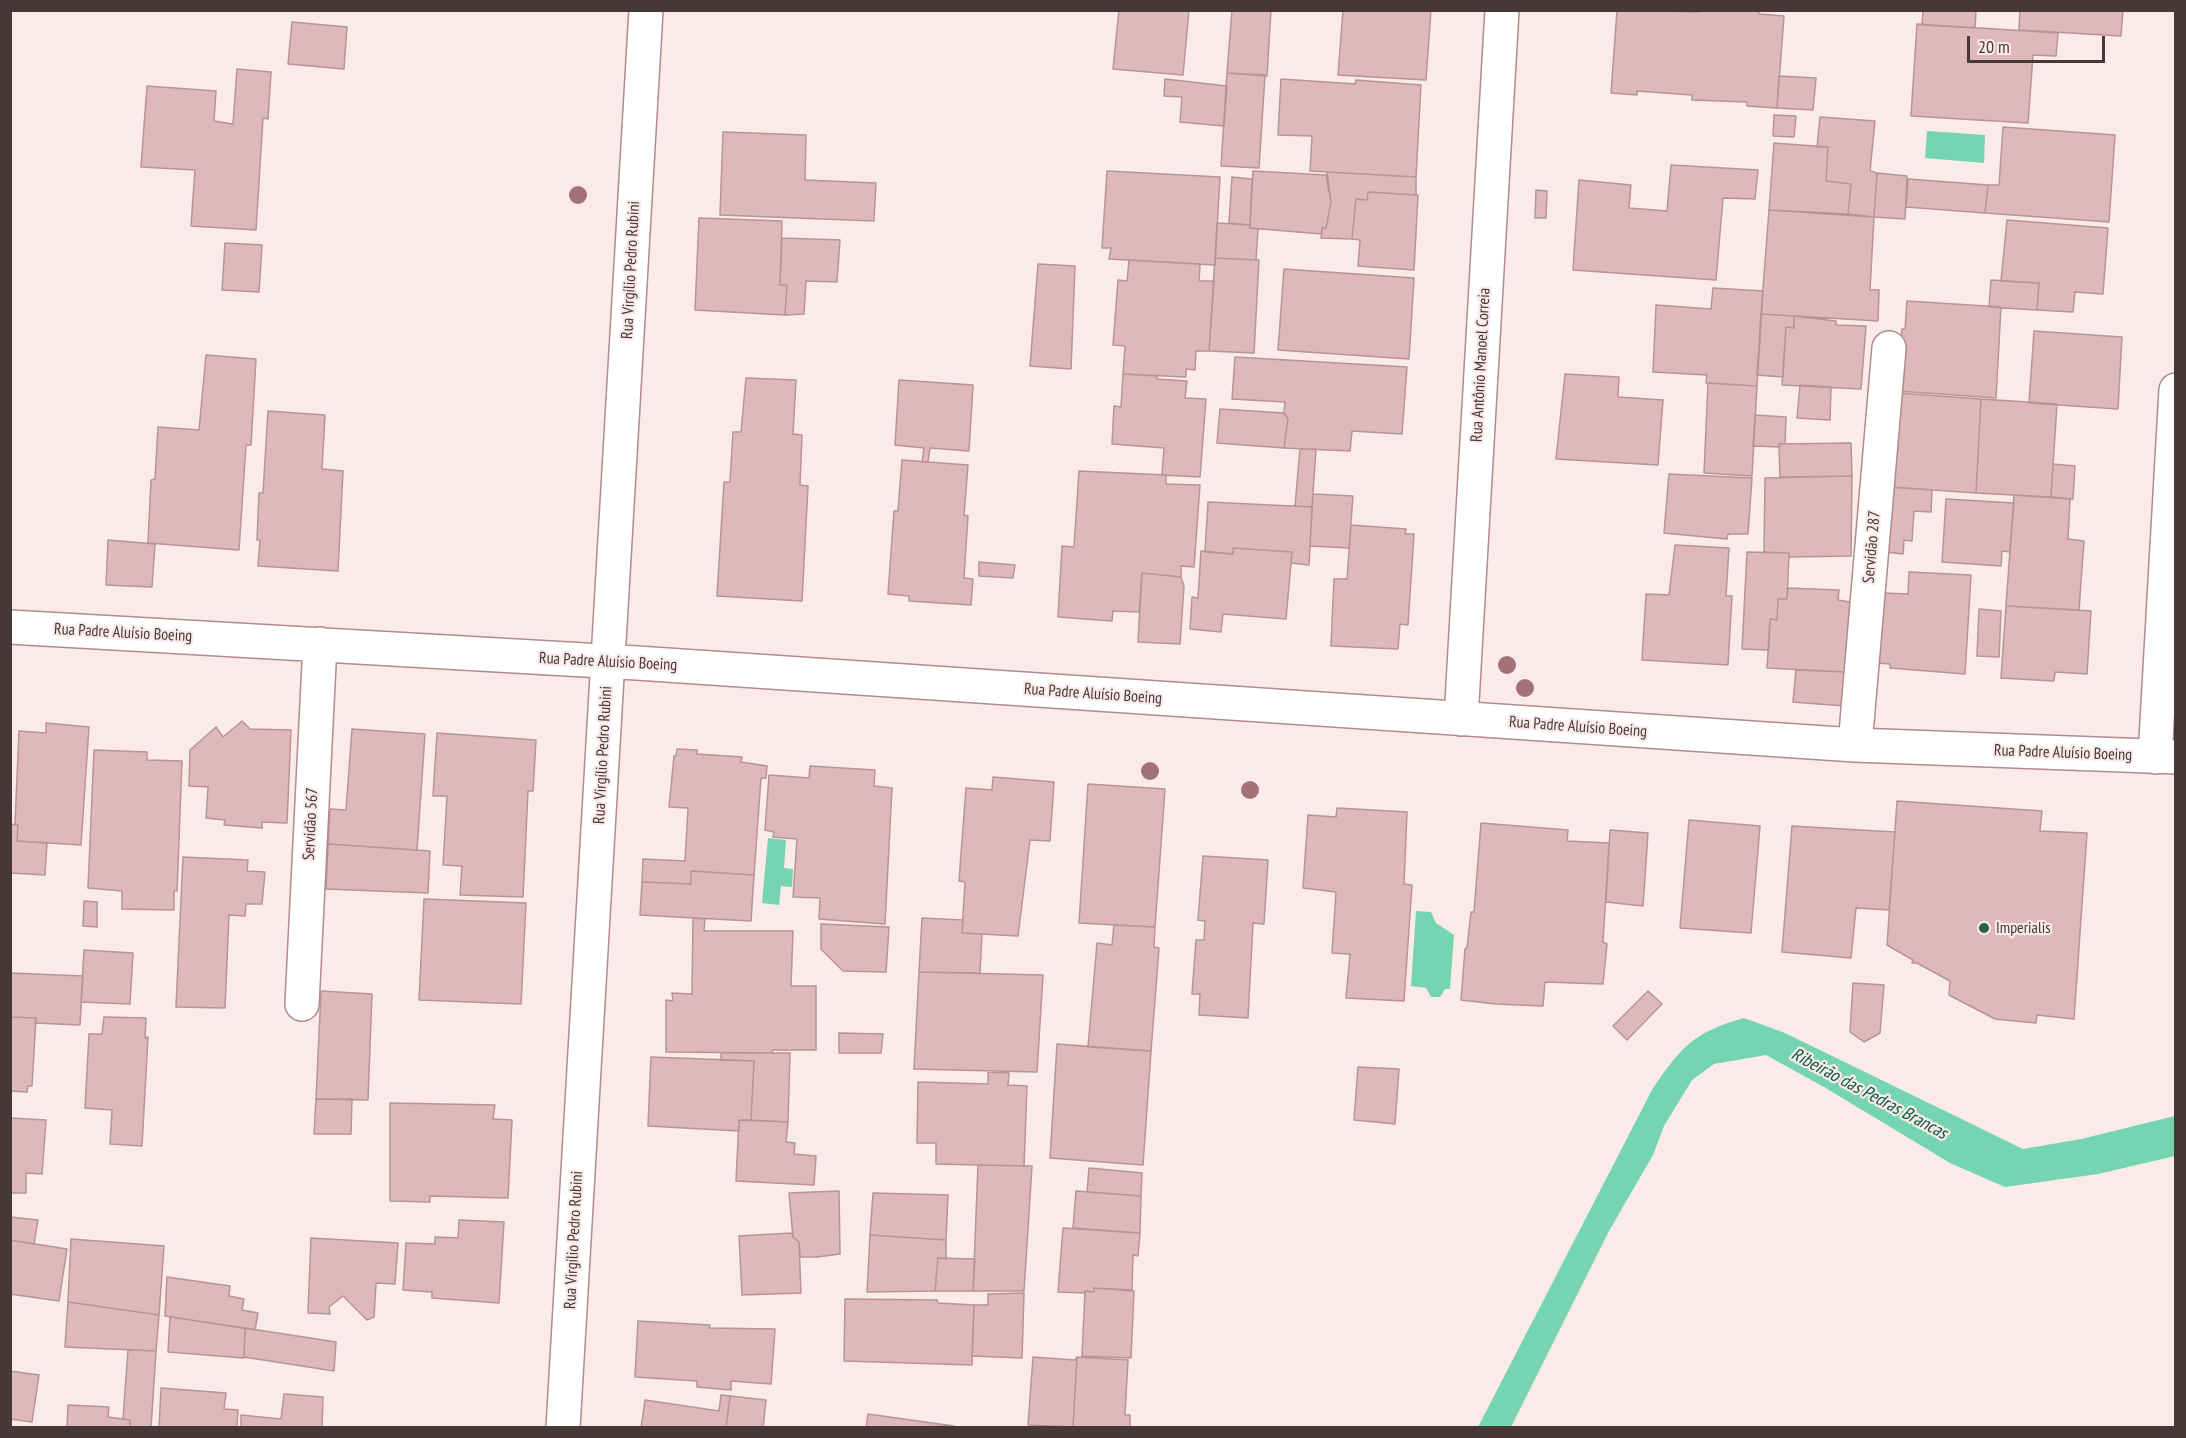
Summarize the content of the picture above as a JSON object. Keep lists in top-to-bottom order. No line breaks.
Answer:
{"streets":{"street":["Rua Virgílio Pedro Rubini","Rua Antônio Manoel Correia","Servidão 287","Rua Padre Aluísio Boeing","Servidão 567"]},"crossings":[["Rua Virgílio Pedro Rubini","Rua Padre Aluísio Boeing"],["Rua Antônio Manoel Correia","Rua Padre Aluísio Boeing"],["Servidão 287","Rua Padre Aluísio Boeing"],["Rua Padre Aluísio Boeing","Servidão 567"]],"water":["Ribeirão das Pedras Brancas"],"places":["Imperialis"],"scale_bar":"20 m"}
